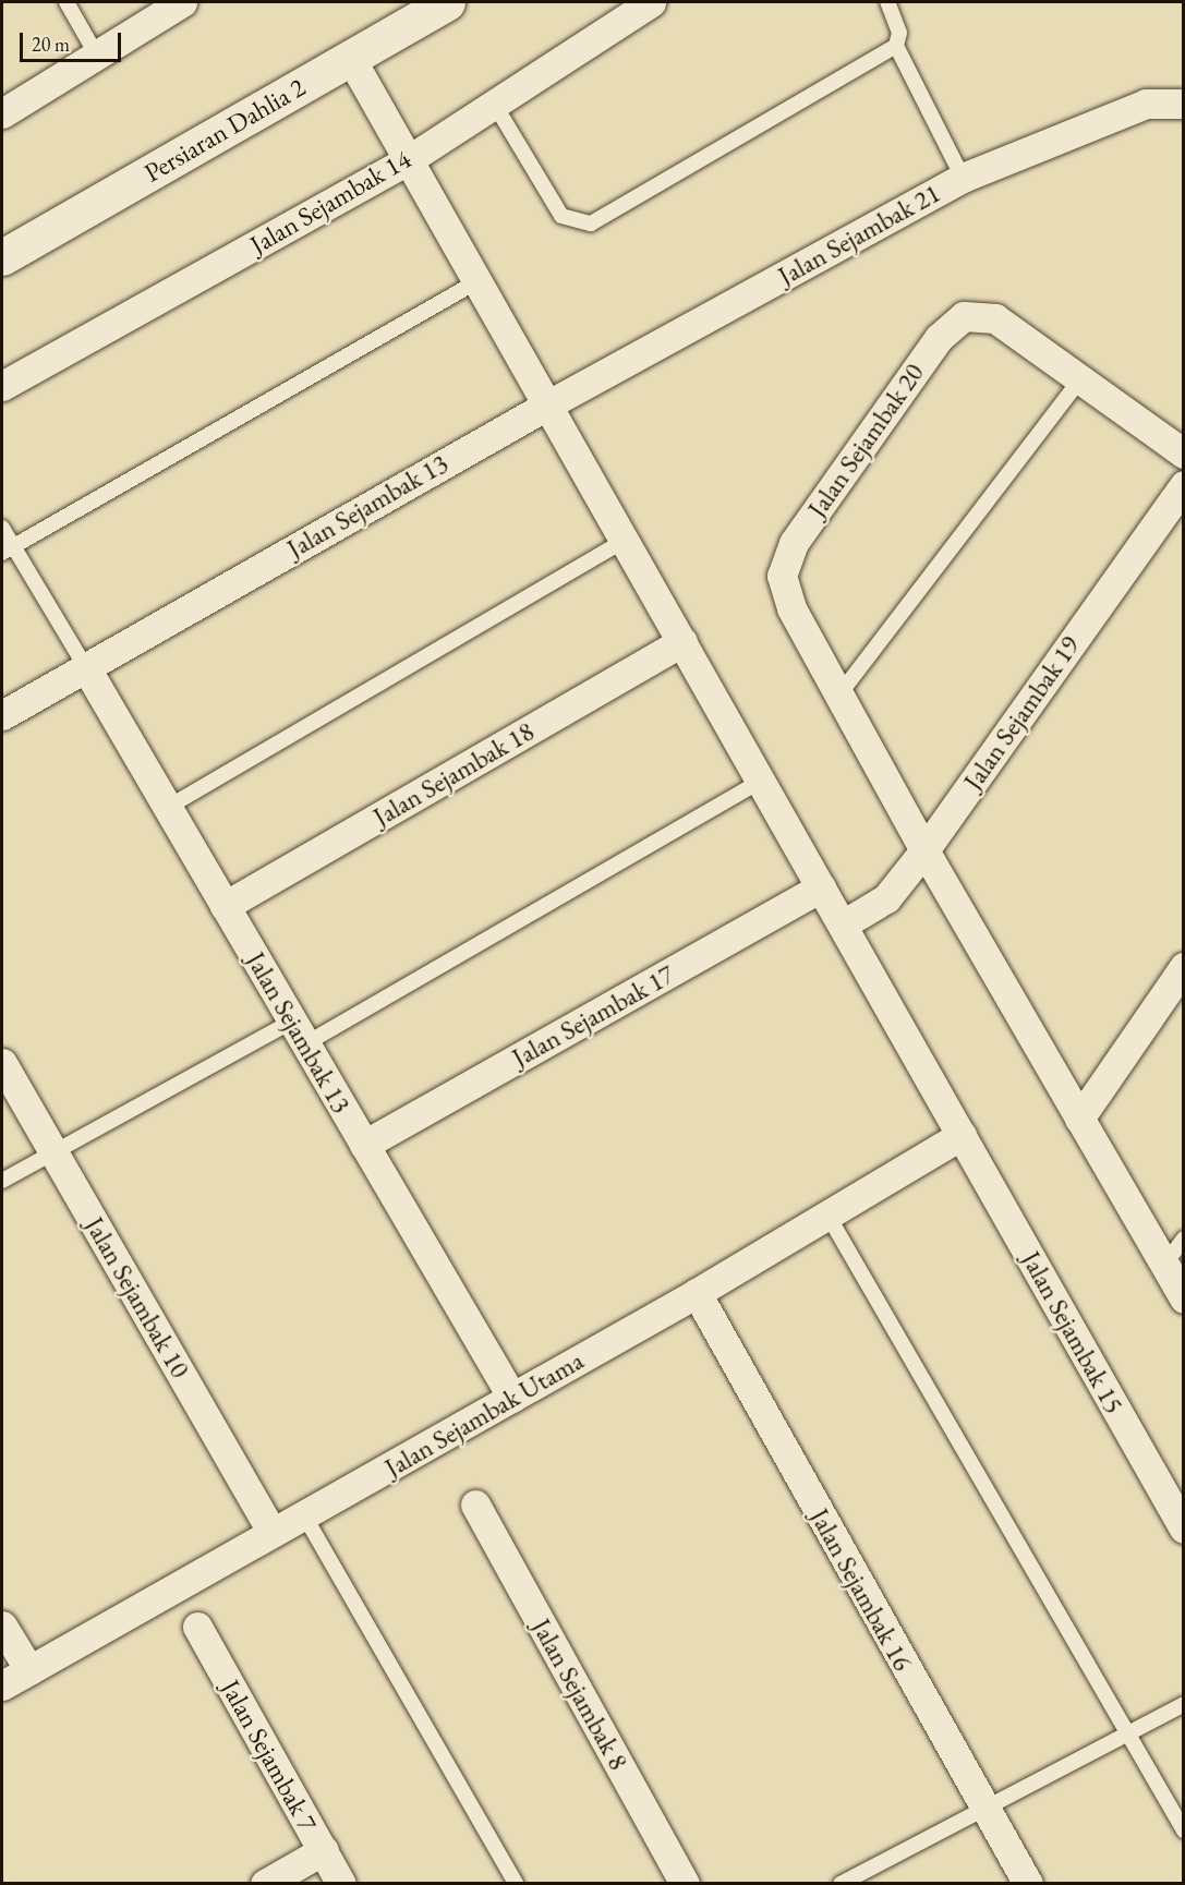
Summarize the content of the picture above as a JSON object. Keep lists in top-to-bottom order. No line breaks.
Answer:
{"streets":{"street":["Persiaran Dahlia 2","Jalan Sejambak 14","Jalan Sejambak 21","Jalan Sejambak 20","Jalan Sejambak 13","Jalan Sejambak 19","Jalan Sejambak 18","Jalan Sejambak 17","Jalan Sejambak 10","Jalan Sejambak 15","Jalan Sejambak Utama","Jalan Sejambak 16","Jalan Sejambak 8","Jalan Sejambak 7"]},"crossings":[["Persiaran Dahlia 2","Jalan Sejambak 15"],["Jalan Sejambak 14","Jalan Sejambak 15"],["Jalan Sejambak 21","Jalan Sejambak 13"],["Jalan Sejambak 21","Jalan Sejambak 15"],["Jalan Sejambak 13","Jalan Sejambak 18"],["Jalan Sejambak 13","Jalan Sejambak 17"],["Jalan Sejambak 13","Jalan Sejambak 15"],["Jalan Sejambak 13","Jalan Sejambak Utama"],["Jalan Sejambak 19","Jalan Sejambak 15"],["Jalan Sejambak 18","Jalan Sejambak 15"],["Jalan Sejambak 17","Jalan Sejambak 15"],["Jalan Sejambak 10","Jalan Sejambak Utama"],["Jalan Sejambak 15","Jalan Sejambak Utama"],["Jalan Sejambak Utama","Jalan Sejambak 16"]],"scale_bar":"20 m"}
